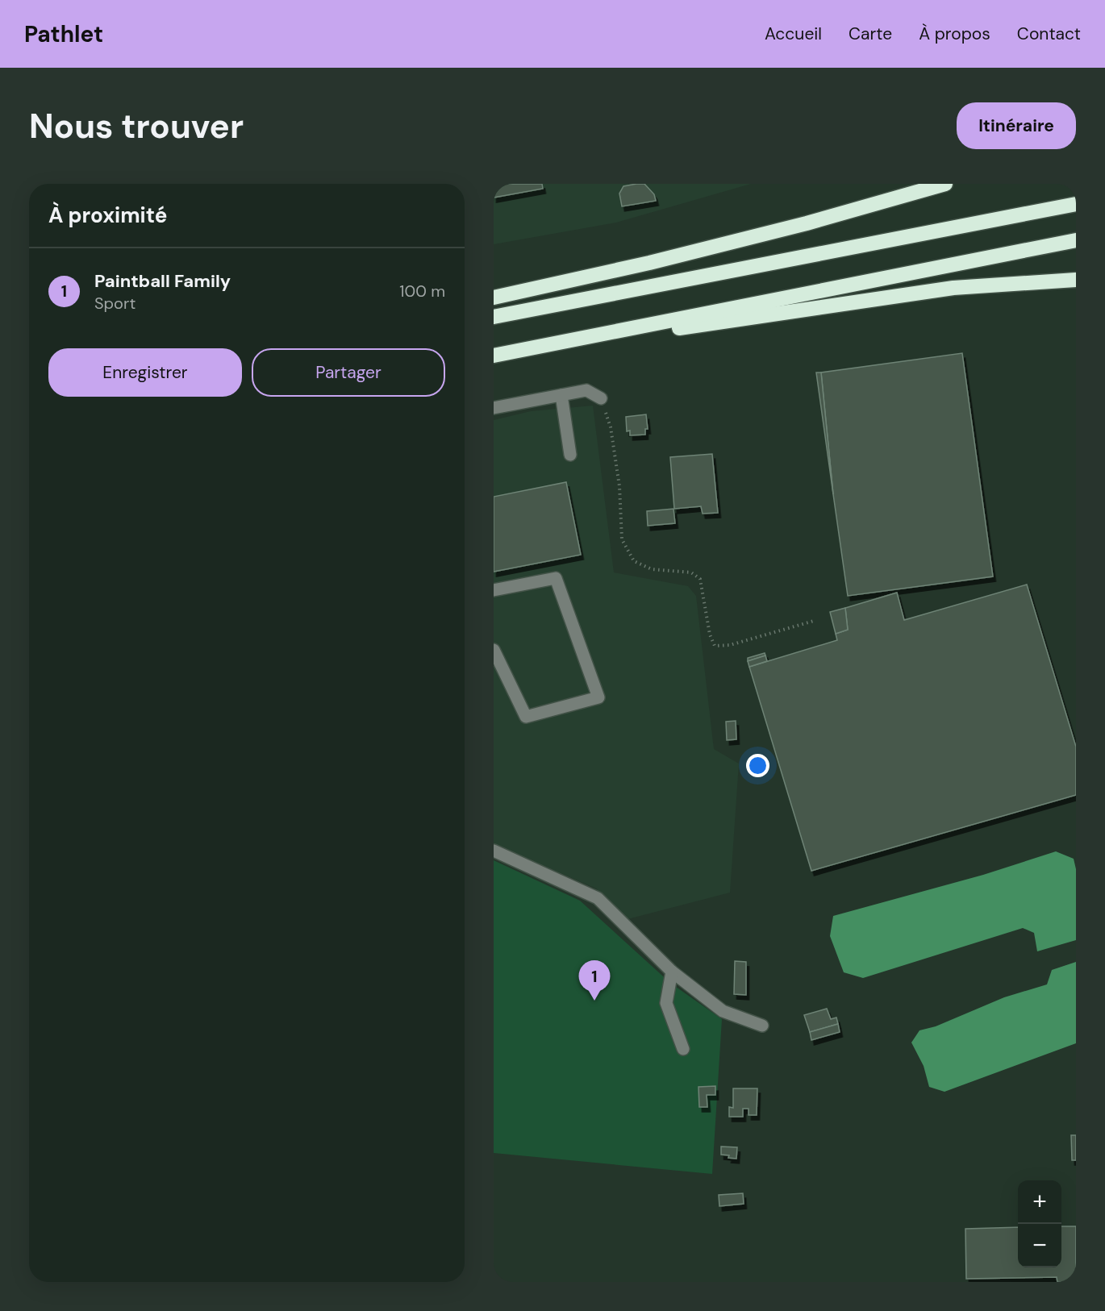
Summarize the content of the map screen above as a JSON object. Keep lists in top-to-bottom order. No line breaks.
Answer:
{"page":{"header":"Pathlet","nav":["Accueil","Carte","À propos","Contact"],"buttons":["Itinéraire",["Enregistrer","Partager"]],"title":"Nous trouver","heading":"À proximité","list":[{"mark":"1","name":"Paintball Family","note":"Sport","value":"100 m"}],"pins":"1","map_buttons":["+","−"]}}
